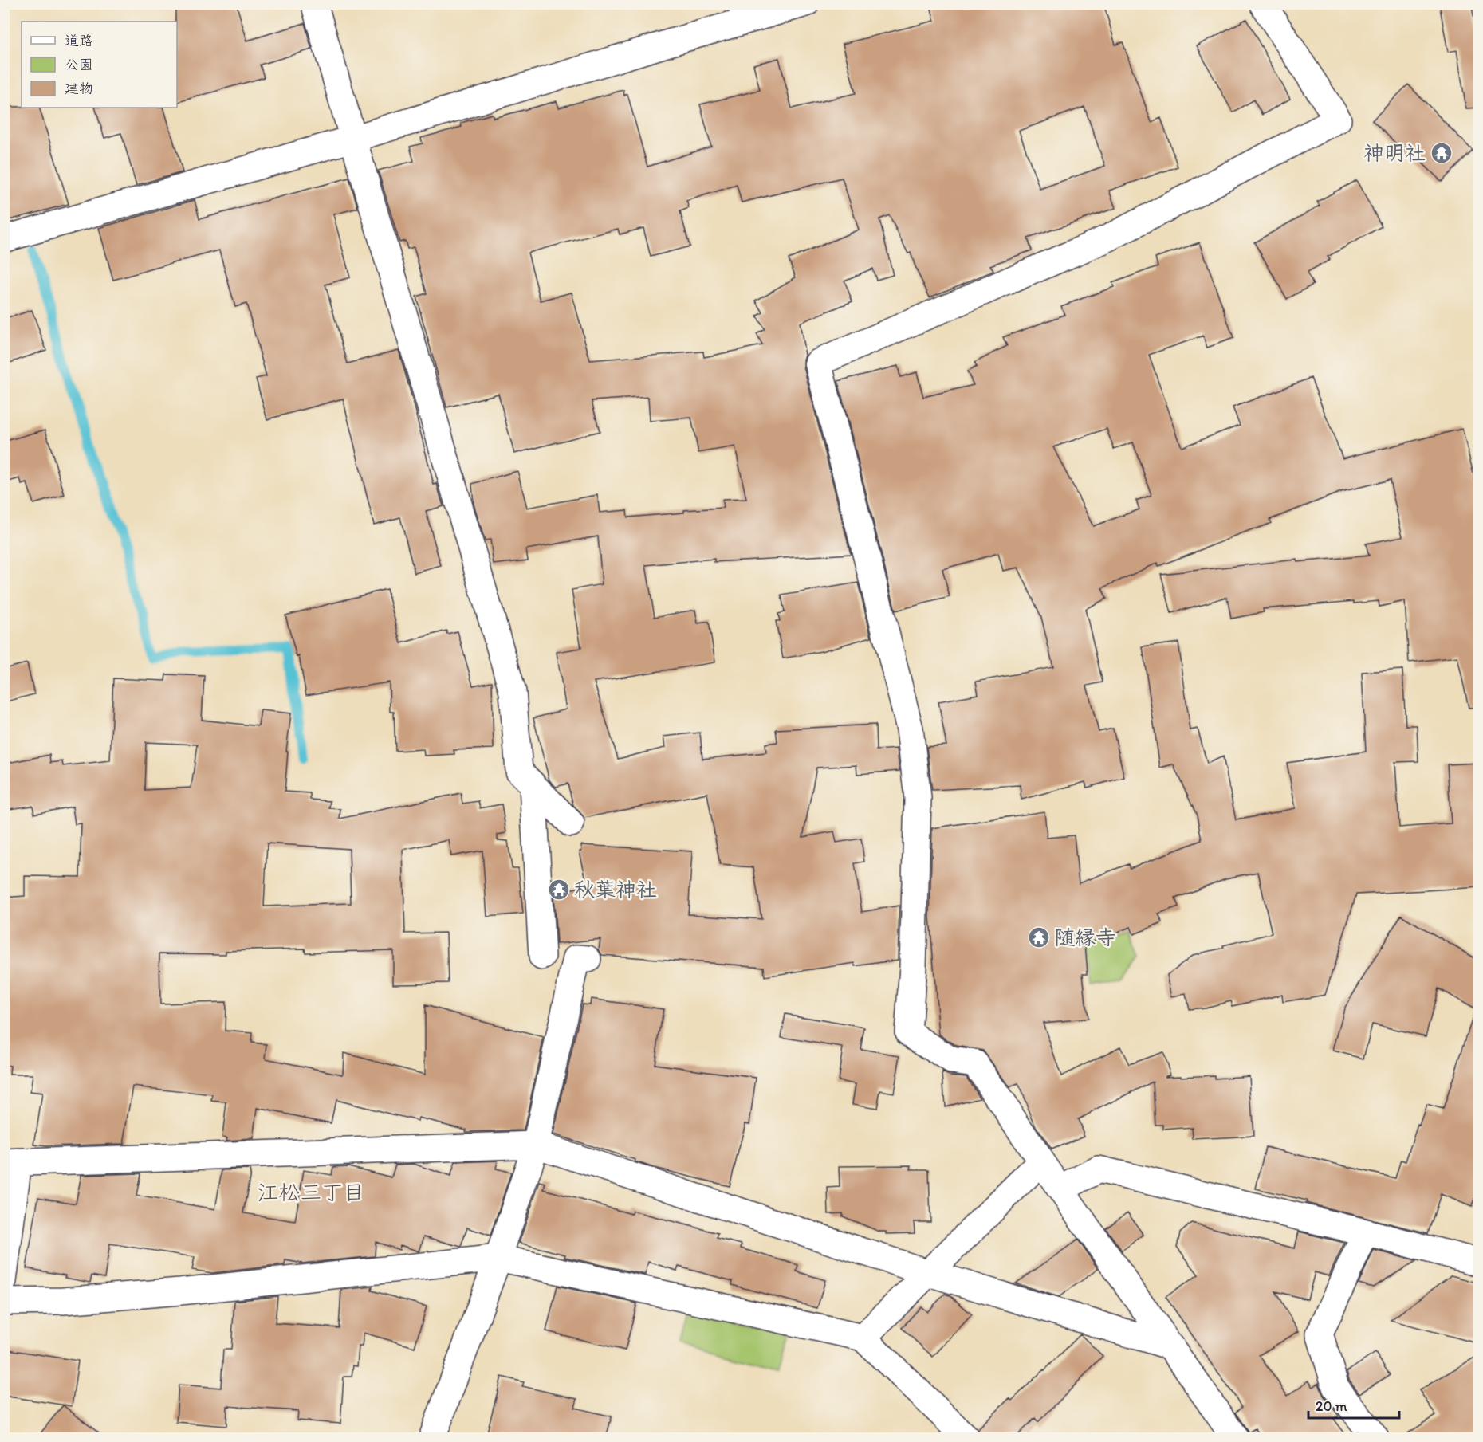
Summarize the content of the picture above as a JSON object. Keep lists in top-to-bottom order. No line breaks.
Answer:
{"districts":["江松三丁目"],"places":{"temple":["神明社","秋葉神社","随縁寺"]},"legend":["道路","公園","建物"],"scale_bar":"20 m"}
